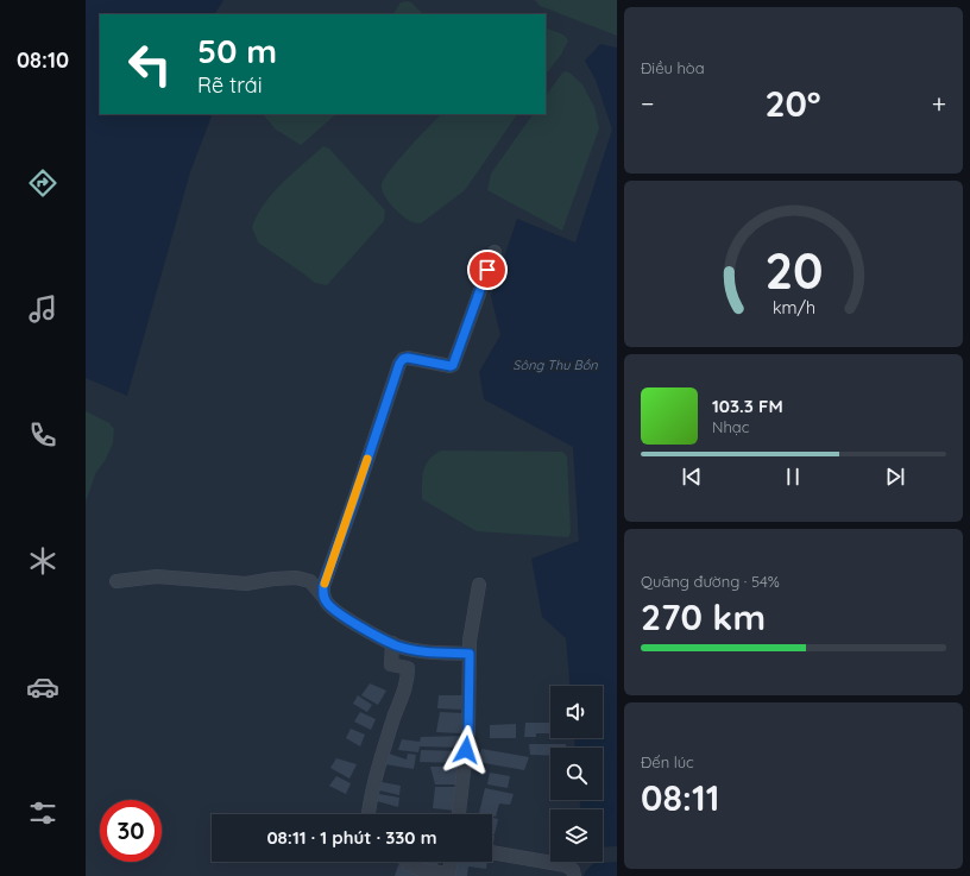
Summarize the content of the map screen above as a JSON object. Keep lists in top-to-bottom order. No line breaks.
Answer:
{"water":["Sông Thu Bồn"],"page":{"tabs":"08:10","tile":["Điều hòa",["Quãng đường · 54%","270 km"],["Đến lúc","08:11"]],"turn":["50 m","Rẽ trái"],"heat":["−","20°","+"],"song":["103.3 FM","Nhạc"],"limit":"30","trip":"08:11 · 1 phút · 330 m","gauge":["20","km/h"]}}
